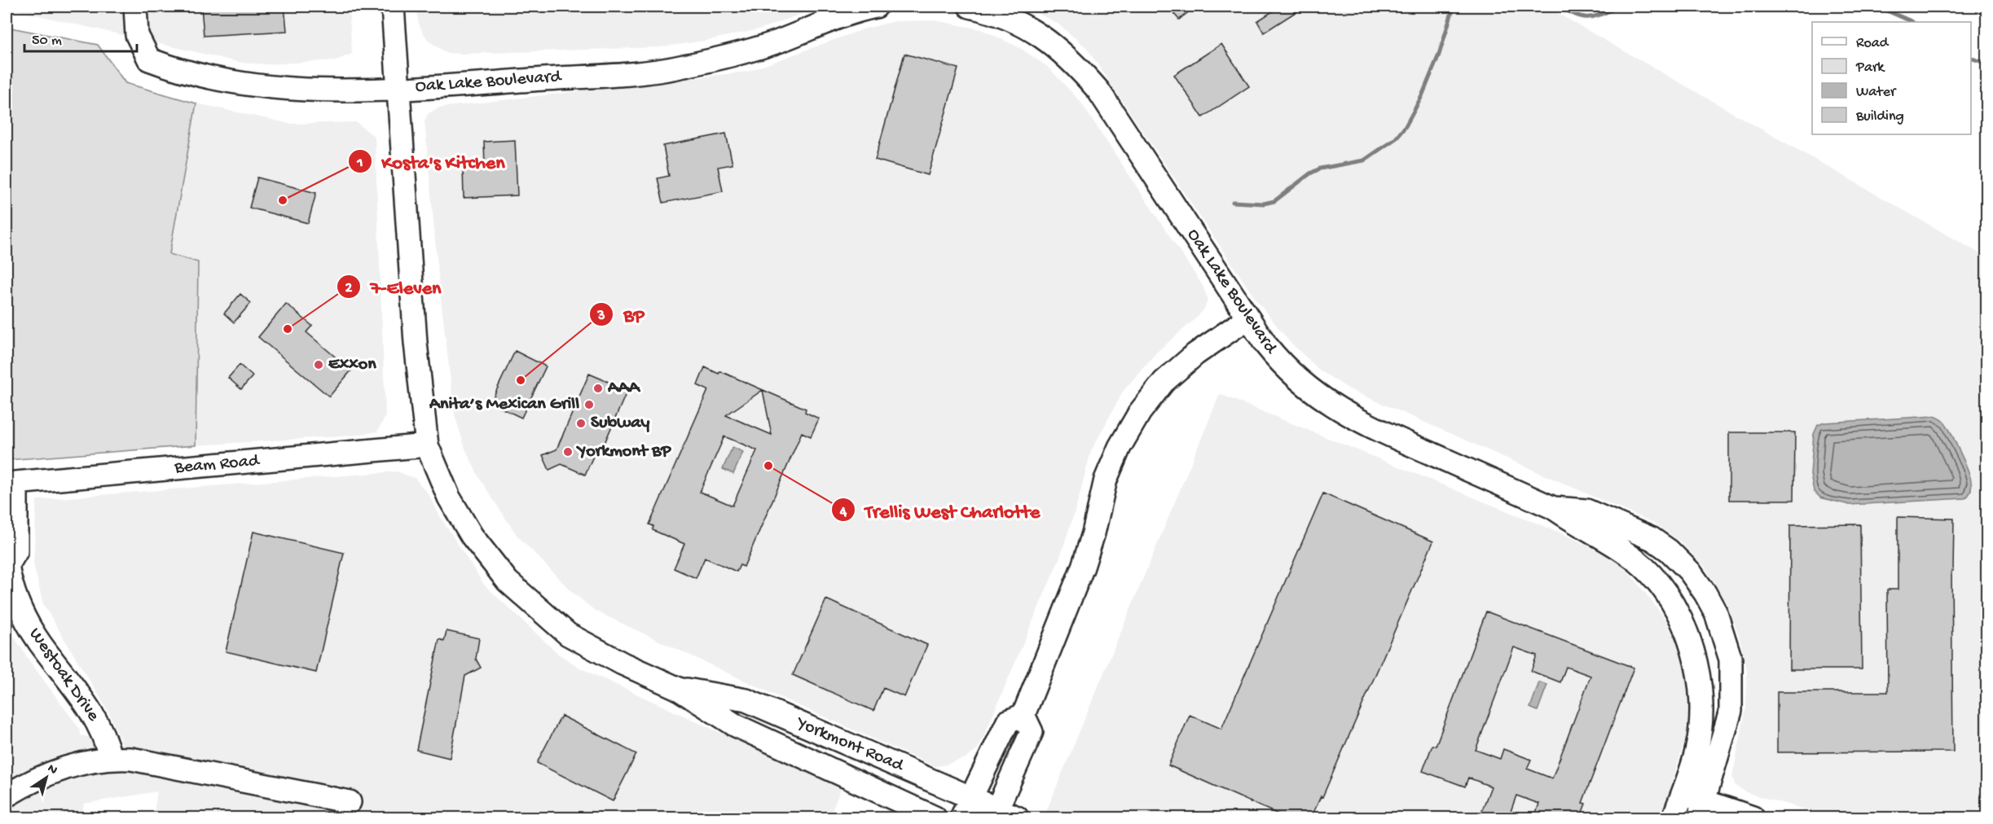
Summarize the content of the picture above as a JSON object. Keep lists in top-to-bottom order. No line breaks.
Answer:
{"streets":{"street":["Oak Lake Boulevard","Beam Road","Westoak Drive","Yorkmont Road"]},"crossings":[["Oak Lake Boulevard","Yorkmont Road"],["Beam Road","Westoak Drive"],["Beam Road","Yorkmont Road"]],"places":["Kosta's Kitchen","7-Eleven","Exxon","BP","AAA","Anita’s Mexican Grill","Subway","Yorkmont BP","Trellis West Charlotte"],"legend":["Road","Park","Water","Building"],"scale_bar":"50 m","north":"top right"}
